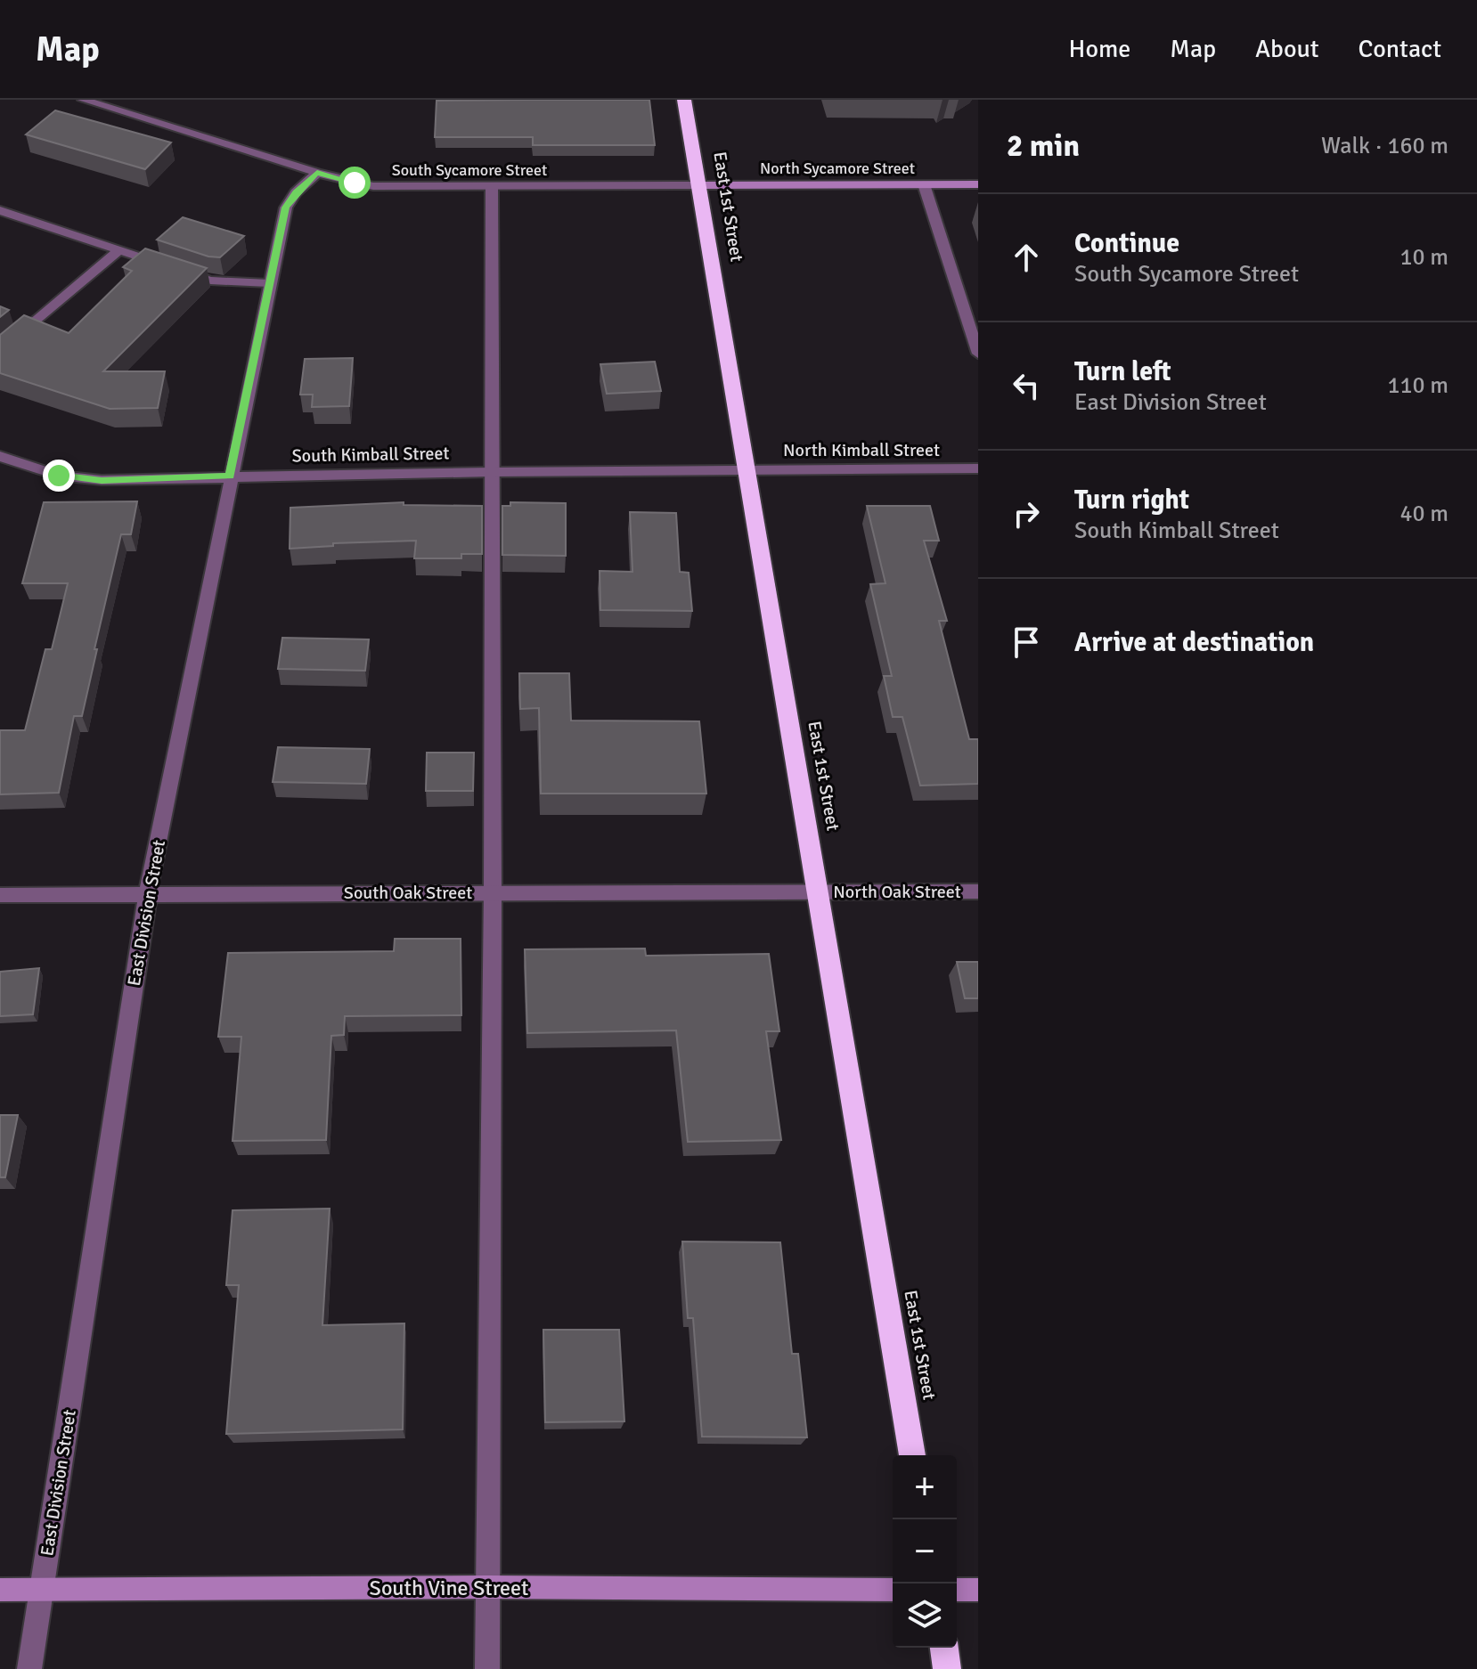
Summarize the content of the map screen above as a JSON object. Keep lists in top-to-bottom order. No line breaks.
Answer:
{"streets":{"highway":["East 1st Street"],"street":["North Sycamore Street","South Sycamore Street","North Kimball Street","South Kimball Street","North Oak Street","South Oak Street","East Division Street","South Vine Street"]},"crossings":[["North Sycamore Street","South Sycamore Street"],["North Sycamore Street","East 1st Street"],["South Sycamore Street","East 1st Street"],["South Sycamore Street","East Division Street"],["East 1st Street","North Kimball Street"],["East 1st Street","South Kimball Street"],["East 1st Street","North Oak Street"],["East 1st Street","South Oak Street"],["North Kimball Street","South Kimball Street"],["South Kimball Street","East Division Street"],["North Oak Street","South Oak Street"],["South Oak Street","East Division Street"],["East Division Street","South Vine Street"]],"page":{"header":"Map","nav":["Home","Map","About","Contact"],"heading":["2 min","Walk · 160 m"],"list":[["Continue","South Sycamore Street","10 m"],["Turn left","East Division Street","110 m"],["Turn right","South Kimball Street","40 m"],"Arrive at destination"],"map_buttons":["+","−"]}}
